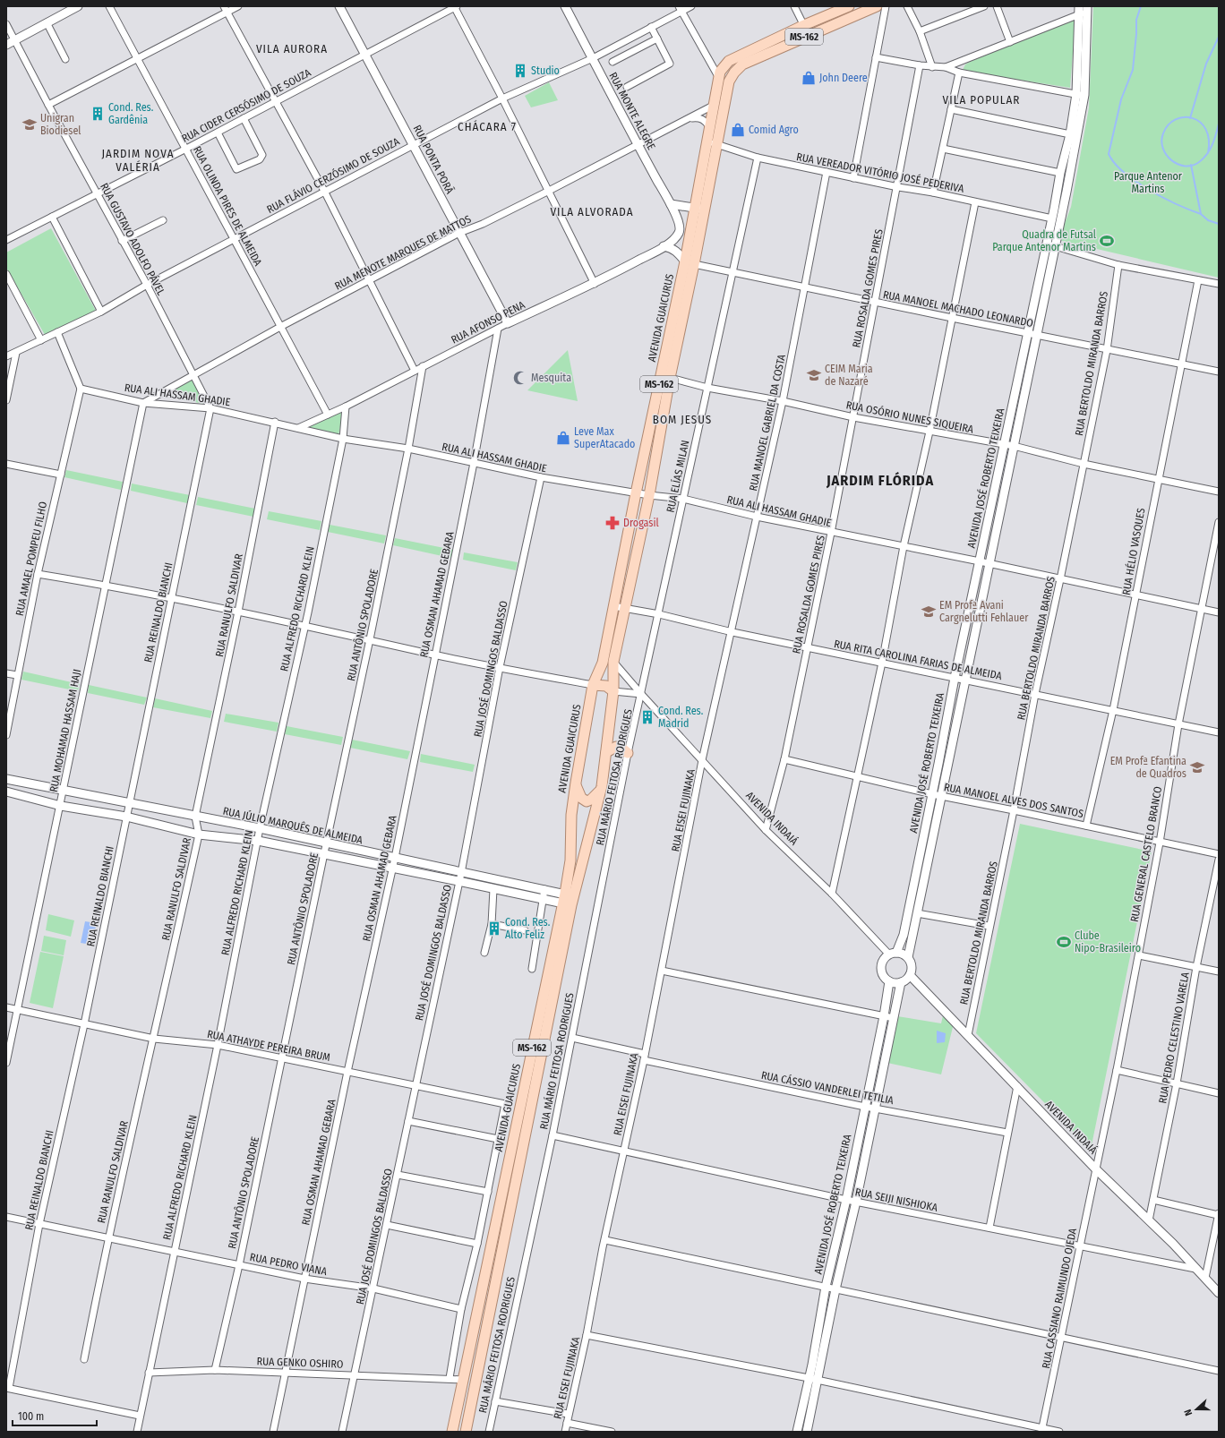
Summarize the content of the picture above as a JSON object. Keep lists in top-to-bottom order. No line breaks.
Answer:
{"streets":{"main road":["MS-162","AVENIDA GUAICURUS"],"street":["RUA CIDER CERSÓSIMO DE SOUZA","RUA MONTE ALEGRE","RUA PONTA PORÃ","RUA VEREADOR VITÓRIO JOSÉ PEDERIVA","RUA FLÁVIO CERZÓSIMO DE SOUZA","RUA OLINDA PIRES DE ALMEIDA","RUA GUSTAVO ADOLFO PÁVEL","RUA MENOTE MARQUES DE MATTOS","RUA ROSALDA GOMES PIRES","RUA MANOEL MACHADO LEONARDO","RUA AFONSO PENA","RUA BERTOLDO MIRANDA BARROS","RUA ALI HASSAM GHADIE","RUA OSÓRIO NUNES SIQUEIRA","RUA MANOEL GABRIEL DA COSTA","RUA ELÍAS MILAN","AVENIDA JOSÉ ROBERTO TEIXEIRA","RUA HÉLIO VASQUES","RUA AMAEL POMPEU FILHO","RUA OSMAN AHAMAD GEBARA","RUA RANULFO SALDIVAR","RUA ALFREDO RICHARD KLEIN","RUA REINALDO BIANCHI","RUA ANTÔNIO SPOLADORE","RUA RITA CAROLINA FARIAS DE ALMEIDA","RUA JOSÉ DOMINGOS BALDASSO","RUA MOHAMAD HASSAM HAJI","RUA MÁRIO FEITOSA RODRIGUES","RUA MANOEL ALVES DOS SANTOS","RUA EISEI FUJINAKA","AVENIDA INDAIÁ","RUA JÚLIO MARQUÊS DE ALMEIDA","RUA GENERAL CASTELO BRANCO","RUA PEDRO CELESTINO VARELA","RUA ATHAYDE PEREIRA BRUM","RUA CÁSSIO VANDERLEI TETILIA","RUA SEIJI NISHIOKA","RUA PEDRO VIANA","RUA CASSIANO RAIMUNDO OJEDA","RUA GENKO OSHIRO"]},"crossings":[["MS-162","AVENIDA GUAICURUS"],["RUA CIDER CERSÓSIMO DE SOUZA","RUA PONTA PORÃ"],["RUA CIDER CERSÓSIMO DE SOUZA","RUA OLINDA PIRES DE ALMEIDA"],["RUA CIDER CERSÓSIMO DE SOUZA","RUA GUSTAVO ADOLFO PÁVEL"],["RUA MONTE ALEGRE","RUA FLÁVIO CERZÓSIMO DE SOUZA"],["RUA MONTE ALEGRE","RUA MENOTE MARQUES DE MATTOS"],["RUA MONTE ALEGRE","RUA AFONSO PENA"],["RUA PONTA PORÃ","RUA FLÁVIO CERZÓSIMO DE SOUZA"],["RUA PONTA PORÃ","RUA MENOTE MARQUES DE MATTOS"],["RUA PONTA PORÃ","RUA AFONSO PENA"],["RUA VEREADOR VITÓRIO JOSÉ PEDERIVA","RUA ROSALDA GOMES PIRES"],["RUA VEREADOR VITÓRIO JOSÉ PEDERIVA","AVENIDA GUAICURUS"],["RUA VEREADOR VITÓRIO JOSÉ PEDERIVA","RUA MANOEL GABRIEL DA COSTA"],["RUA VEREADOR VITÓRIO JOSÉ PEDERIVA","RUA ELÍAS MILAN"],["RUA VEREADOR VITÓRIO JOSÉ PEDERIVA","AVENIDA JOSÉ ROBERTO TEIXEIRA"],["RUA FLÁVIO CERZÓSIMO DE SOUZA","RUA OLINDA PIRES DE ALMEIDA"],["RUA FLÁVIO CERZÓSIMO DE SOUZA","RUA GUSTAVO ADOLFO PÁVEL"],["RUA OLINDA PIRES DE ALMEIDA","RUA MENOTE MARQUES DE MATTOS"],["RUA OLINDA PIRES DE ALMEIDA","RUA AFONSO PENA"],["RUA GUSTAVO ADOLFO PÁVEL","RUA MENOTE MARQUES DE MATTOS"],["RUA GUSTAVO ADOLFO PÁVEL","RUA ALI HASSAM GHADIE"],["RUA GUSTAVO ADOLFO PÁVEL","RUA REINALDO BIANCHI"],["RUA MENOTE MARQUES DE MATTOS","AVENIDA GUAICURUS"],["RUA MENOTE MARQUES DE MATTOS","RUA ALI HASSAM GHADIE"],["RUA MENOTE MARQUES DE MATTOS","RUA MOHAMAD HASSAM HAJI"],["RUA ROSALDA GOMES PIRES","RUA MANOEL MACHADO LEONARDO"],["RUA ROSALDA GOMES PIRES","RUA ALI HASSAM GHADIE"],["RUA ROSALDA GOMES PIRES","RUA OSÓRIO NUNES SIQUEIRA"],["RUA ROSALDA GOMES PIRES","RUA RITA CAROLINA FARIAS DE ALMEIDA"],["RUA ROSALDA GOMES PIRES","RUA MANOEL ALVES DOS SANTOS"],["RUA ROSALDA GOMES PIRES","AVENIDA INDAIÁ"],["RUA MANOEL MACHADO LEONARDO","AVENIDA GUAICURUS"],["RUA MANOEL MACHADO LEONARDO","RUA BERTOLDO MIRANDA BARROS"],["RUA MANOEL MACHADO LEONARDO","RUA MANOEL GABRIEL DA COSTA"],["RUA MANOEL MACHADO LEONARDO","RUA ELÍAS MILAN"],["RUA MANOEL MACHADO LEONARDO","AVENIDA JOSÉ ROBERTO TEIXEIRA"],["RUA MANOEL MACHADO LEONARDO","RUA HÉLIO VASQUES"],["AVENIDA GUAICURUS","RUA ALI HASSAM GHADIE"],["AVENIDA GUAICURUS","RUA OSÓRIO NUNES SIQUEIRA"],["AVENIDA GUAICURUS","RUA RITA CAROLINA FARIAS DE ALMEIDA"],["AVENIDA GUAICURUS","AVENIDA INDAIÁ"],["AVENIDA GUAICURUS","RUA JÚLIO MARQUÊS DE ALMEIDA"],["AVENIDA GUAICURUS","RUA GENKO OSHIRO"],["RUA AFONSO PENA","RUA ALI HASSAM GHADIE"],["RUA AFONSO PENA","RUA OSMAN AHAMAD GEBARA"],["RUA AFONSO PENA","RUA ALFREDO RICHARD KLEIN"],["RUA AFONSO PENA","RUA ANTÔNIO SPOLADORE"],["RUA BERTOLDO MIRANDA BARROS","RUA ALI HASSAM GHADIE"],["RUA BERTOLDO MIRANDA BARROS","RUA OSÓRIO NUNES SIQUEIRA"],["RUA BERTOLDO MIRANDA BARROS","RUA RITA CAROLINA FARIAS DE ALMEIDA"],["RUA BERTOLDO MIRANDA BARROS","RUA MANOEL ALVES DOS SANTOS"],["RUA BERTOLDO MIRANDA BARROS","AVENIDA INDAIÁ"],["RUA ALI HASSAM GHADIE","RUA MANOEL GABRIEL DA COSTA"],["RUA ALI HASSAM GHADIE","RUA ELÍAS MILAN"],["RUA ALI HASSAM GHADIE","AVENIDA JOSÉ ROBERTO TEIXEIRA"],["RUA ALI HASSAM GHADIE","RUA HÉLIO VASQUES"],["RUA ALI HASSAM GHADIE","RUA AMAEL POMPEU FILHO"],["RUA ALI HASSAM GHADIE","RUA OSMAN AHAMAD GEBARA"],["RUA ALI HASSAM GHADIE","RUA RANULFO SALDIVAR"],["RUA ALI HASSAM GHADIE","RUA ALFREDO RICHARD KLEIN"],["RUA ALI HASSAM GHADIE","RUA REINALDO BIANCHI"],["RUA ALI HASSAM GHADIE","RUA ANTÔNIO SPOLADORE"],["RUA ALI HASSAM GHADIE","RUA JOSÉ DOMINGOS BALDASSO"],["RUA ALI HASSAM GHADIE","RUA MOHAMAD HASSAM HAJI"],["RUA ALI HASSAM GHADIE","RUA GENERAL CASTELO BRANCO"],["RUA OSÓRIO NUNES SIQUEIRA","RUA MANOEL GABRIEL DA COSTA"],["RUA OSÓRIO NUNES SIQUEIRA","RUA ELÍAS MILAN"],["RUA OSÓRIO NUNES SIQUEIRA","AVENIDA JOSÉ ROBERTO TEIXEIRA"],["RUA OSÓRIO NUNES SIQUEIRA","RUA HÉLIO VASQUES"],["RUA MANOEL GABRIEL DA COSTA","RUA RITA CAROLINA FARIAS DE ALMEIDA"],["RUA MANOEL GABRIEL DA COSTA","RUA EISEI FUJINAKA"],["RUA MANOEL GABRIEL DA COSTA","AVENIDA INDAIÁ"],["RUA ELÍAS MILAN","RUA RITA CAROLINA FARIAS DE ALMEIDA"],["RUA ELÍAS MILAN","RUA MÁRIO FEITOSA RODRIGUES"],["RUA ELÍAS MILAN","AVENIDA INDAIÁ"],["AVENIDA JOSÉ ROBERTO TEIXEIRA","RUA RITA CAROLINA FARIAS DE ALMEIDA"],["AVENIDA JOSÉ ROBERTO TEIXEIRA","RUA MANOEL ALVES DOS SANTOS"],["AVENIDA JOSÉ ROBERTO TEIXEIRA","AVENIDA INDAIÁ"],["AVENIDA JOSÉ ROBERTO TEIXEIRA","RUA CÁSSIO VANDERLEI TETILIA"],["AVENIDA JOSÉ ROBERTO TEIXEIRA","RUA SEIJI NISHIOKA"],["RUA HÉLIO VASQUES","RUA RITA CAROLINA FARIAS DE ALMEIDA"],["RUA HÉLIO VASQUES","RUA MANOEL ALVES DOS SANTOS"],["RUA OSMAN AHAMAD GEBARA","RUA JÚLIO MARQUÊS DE ALMEIDA"],["RUA OSMAN AHAMAD GEBARA","RUA ATHAYDE PEREIRA BRUM"],["RUA OSMAN AHAMAD GEBARA","RUA PEDRO VIANA"],["RUA OSMAN AHAMAD GEBARA","RUA GENKO OSHIRO"],["RUA RANULFO SALDIVAR","RUA JÚLIO MARQUÊS DE ALMEIDA"],["RUA RANULFO SALDIVAR","RUA ATHAYDE PEREIRA BRUM"],["RUA RANULFO SALDIVAR","RUA PEDRO VIANA"],["RUA ALFREDO RICHARD KLEIN","RUA JÚLIO MARQUÊS DE ALMEIDA"],["RUA ALFREDO RICHARD KLEIN","RUA ATHAYDE PEREIRA BRUM"],["RUA ALFREDO RICHARD KLEIN","RUA PEDRO VIANA"],["RUA ALFREDO RICHARD KLEIN","RUA GENKO OSHIRO"],["RUA REINALDO BIANCHI","RUA JÚLIO MARQUÊS DE ALMEIDA"],["RUA REINALDO BIANCHI","RUA ATHAYDE PEREIRA BRUM"],["RUA REINALDO BIANCHI","RUA PEDRO VIANA"],["RUA ANTÔNIO SPOLADORE","RUA JÚLIO MARQUÊS DE ALMEIDA"],["RUA ANTÔNIO SPOLADORE","RUA ATHAYDE PEREIRA BRUM"],["RUA ANTÔNIO SPOLADORE","RUA PEDRO VIANA"],["RUA ANTÔNIO SPOLADORE","RUA GENKO OSHIRO"],["RUA RITA CAROLINA FARIAS DE ALMEIDA","RUA GENERAL CASTELO BRANCO"],["RUA JOSÉ DOMINGOS BALDASSO","RUA JÚLIO MARQUÊS DE ALMEIDA"],["RUA JOSÉ DOMINGOS BALDASSO","RUA ATHAYDE PEREIRA BRUM"],["RUA JOSÉ DOMINGOS BALDASSO","RUA PEDRO VIANA"],["RUA JOSÉ DOMINGOS BALDASSO","RUA GENKO OSHIRO"],["RUA MOHAMAD HASSAM HAJI","RUA JÚLIO MARQUÊS DE ALMEIDA"],["RUA MOHAMAD HASSAM HAJI","RUA ATHAYDE PEREIRA BRUM"],["RUA MÁRIO FEITOSA RODRIGUES","AVENIDA INDAIÁ"],["RUA MÁRIO FEITOSA RODRIGUES","RUA CÁSSIO VANDERLEI TETILIA"],["RUA MÁRIO FEITOSA RODRIGUES","RUA SEIJI NISHIOKA"],["RUA MANOEL ALVES DOS SANTOS","RUA GENERAL CASTELO BRANCO"],["RUA EISEI FUJINAKA","AVENIDA INDAIÁ"],["RUA EISEI FUJINAKA","RUA CÁSSIO VANDERLEI TETILIA"],["RUA EISEI FUJINAKA","RUA SEIJI NISHIOKA"],["AVENIDA INDAIÁ","RUA GENERAL CASTELO BRANCO"],["AVENIDA INDAIÁ","RUA PEDRO CELESTINO VARELA"],["AVENIDA INDAIÁ","RUA SEIJI NISHIOKA"],["AVENIDA INDAIÁ","RUA CASSIANO RAIMUNDO OJEDA"],["RUA GENERAL CASTELO BRANCO","RUA CASSIANO RAIMUNDO OJEDA"],["RUA SEIJI NISHIOKA","RUA CASSIANO RAIMUNDO OJEDA"]],"districts":["VILA AURORA","VILA POPULAR","CHÁCARA 7","JARDIM NOVA VALÉRIA","VILA ALVORADA","BOM JESUS","JARDIM FLÓRIDA"],"parks":["Parque Antenor Martins"],"places":{"building":["Studio","Cond. Res. Gardênia","Cond. Res. Madrid","Cond. Res. Alto Feliz"],"shop":["John Deere","Comid Agro","Leve Max SuperAtacado"],"school or university":["Unigran Biodiesel","CEIM Maria de Nazaré","EM Profª Avani Cargnelutti Fehlauer","EM Profª Efantina de Quadros"],"sports":["Quadra de Futsal Parque Antenor Martins","Clube Nipo-Brasileiro"],"mosque":["Mesquita"],"pharmacy":["Drogasil"]},"scale_bar":"100 m","north":"left"}
